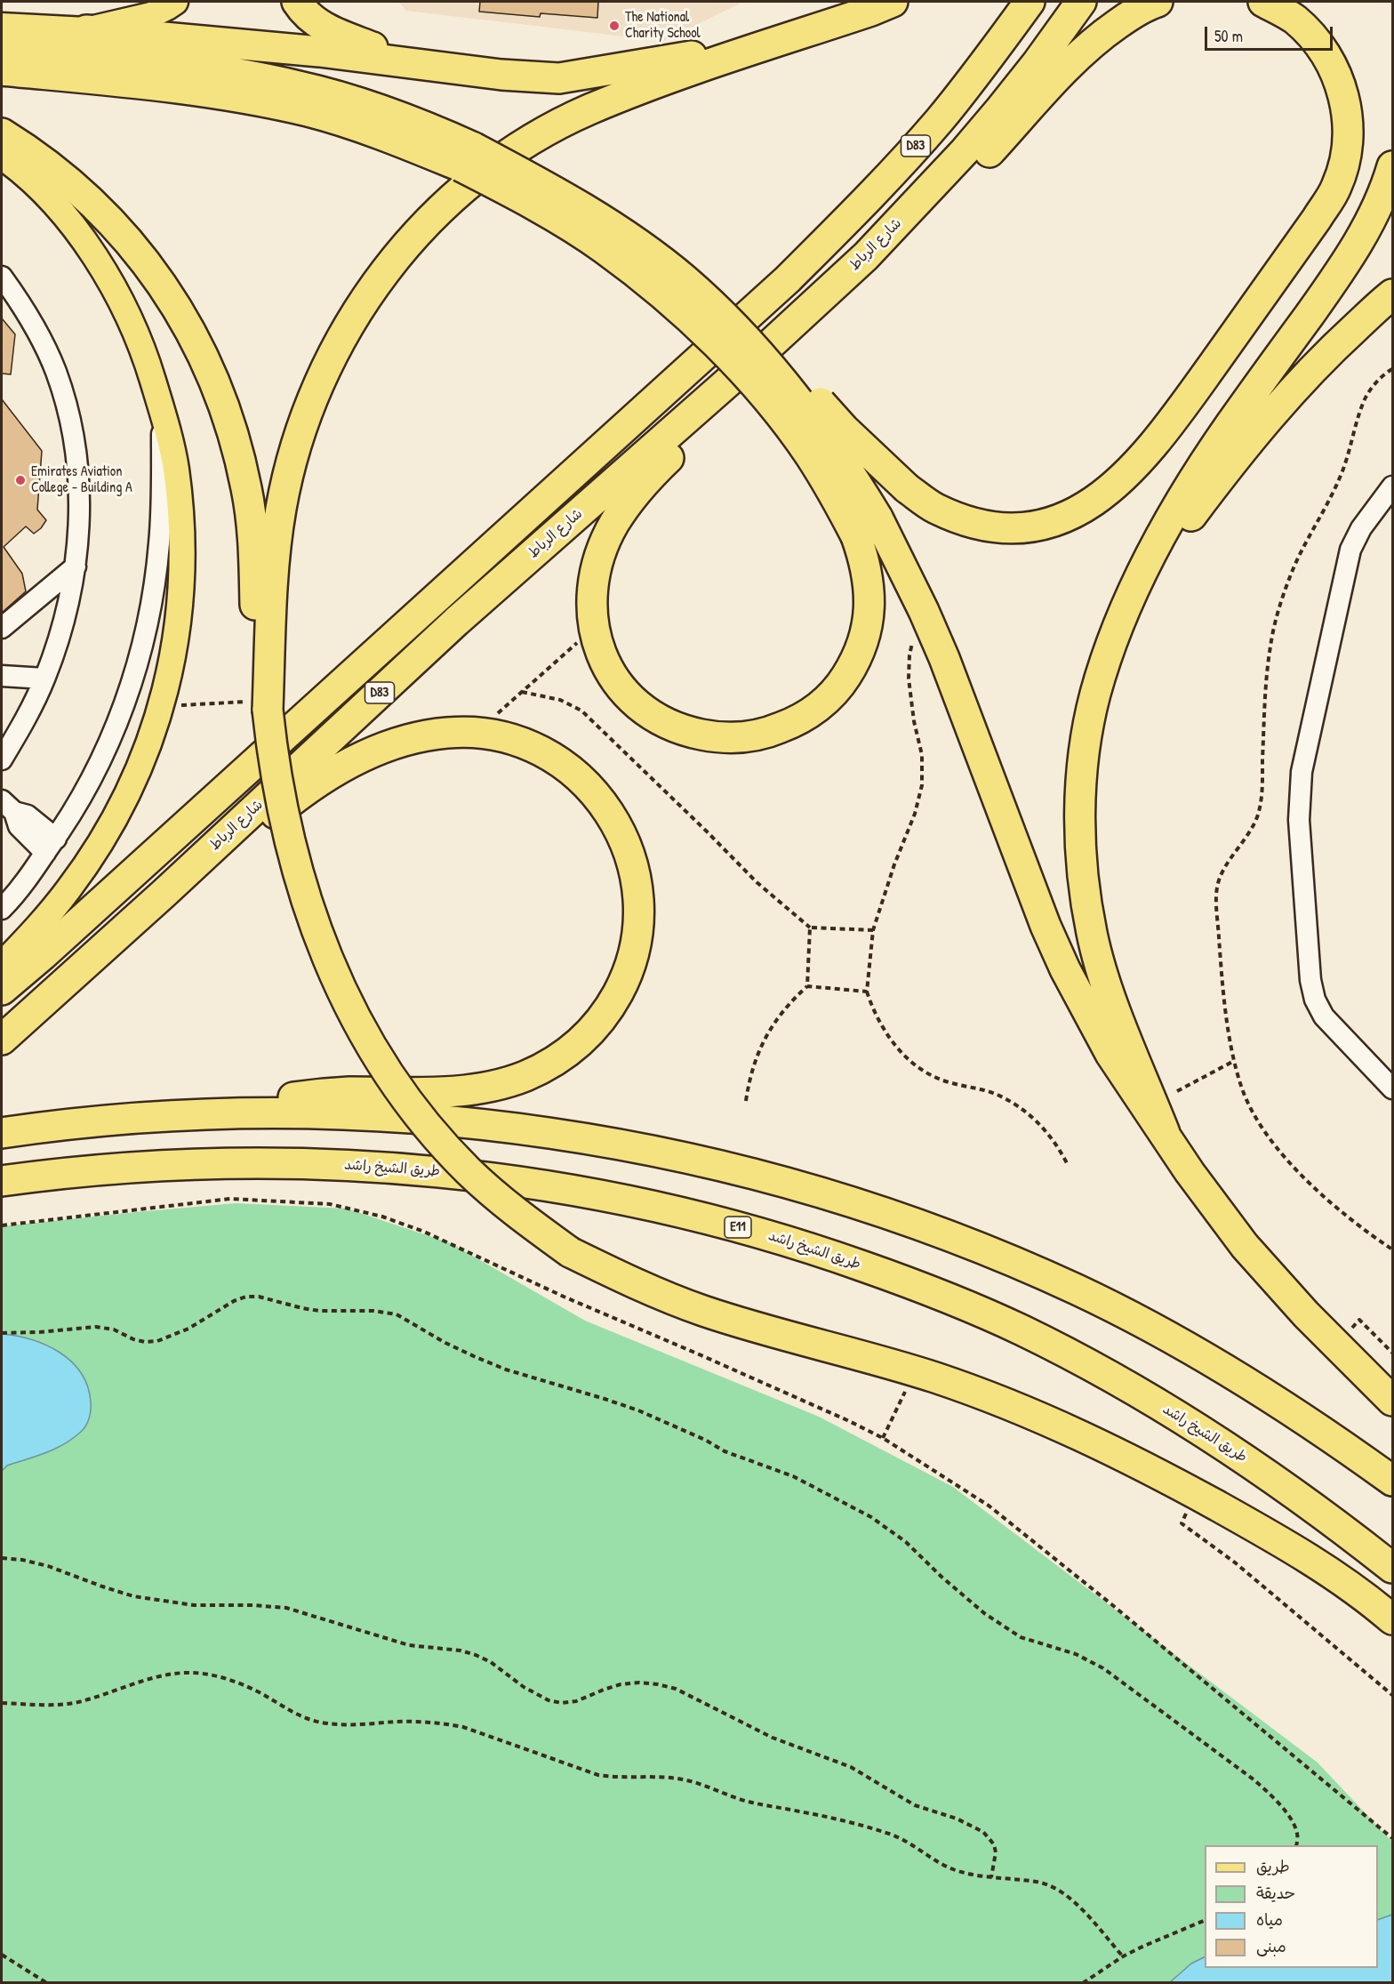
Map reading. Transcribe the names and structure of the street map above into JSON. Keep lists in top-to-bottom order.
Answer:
{
  "streets": {
    "highway": [
      "D83",
      "شارع الرباط",
      "طريق الشيخ راشد",
      "E11"
    ]
  },
  "places": ["The National Charity School", "Emirates Aviation College - Building A"],
  "legend": [
    "طريق",
    "حديقة",
    "مياه",
    "مبنى"
  ],
  "scale_bar": "50 m"
}
